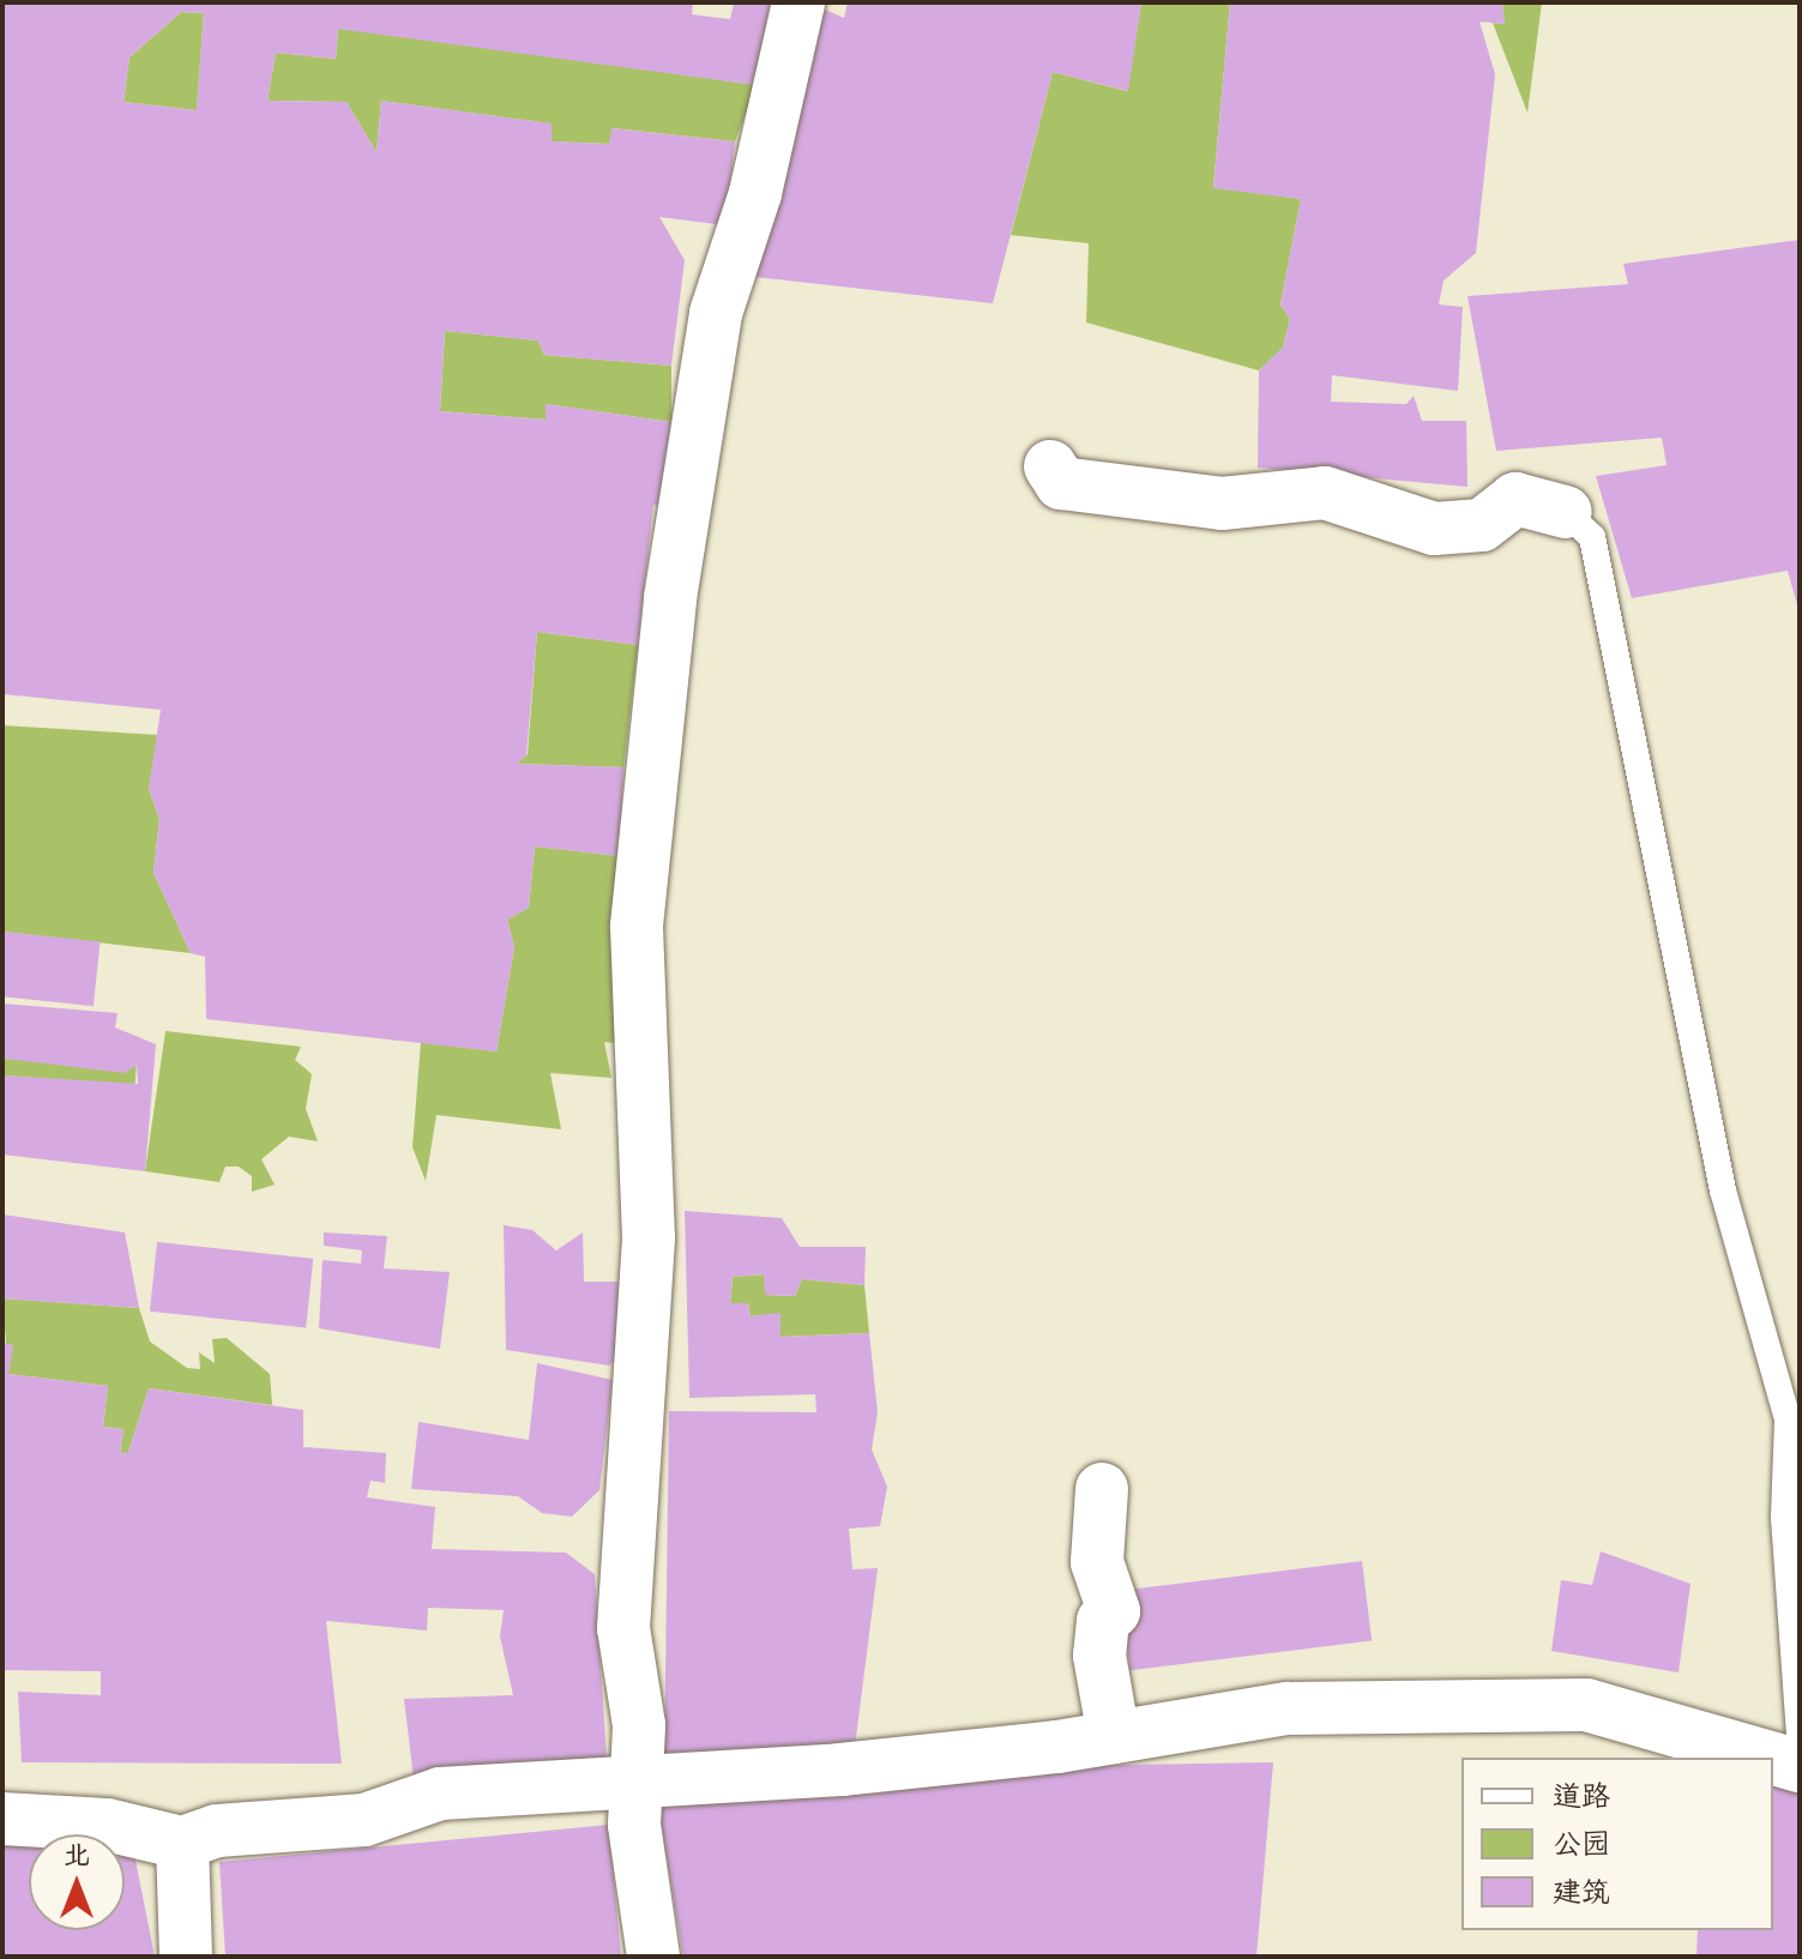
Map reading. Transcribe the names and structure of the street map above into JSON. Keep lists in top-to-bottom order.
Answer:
{
  "legend": ["道路", "公园", "建筑"],
  "north": "top"
}
